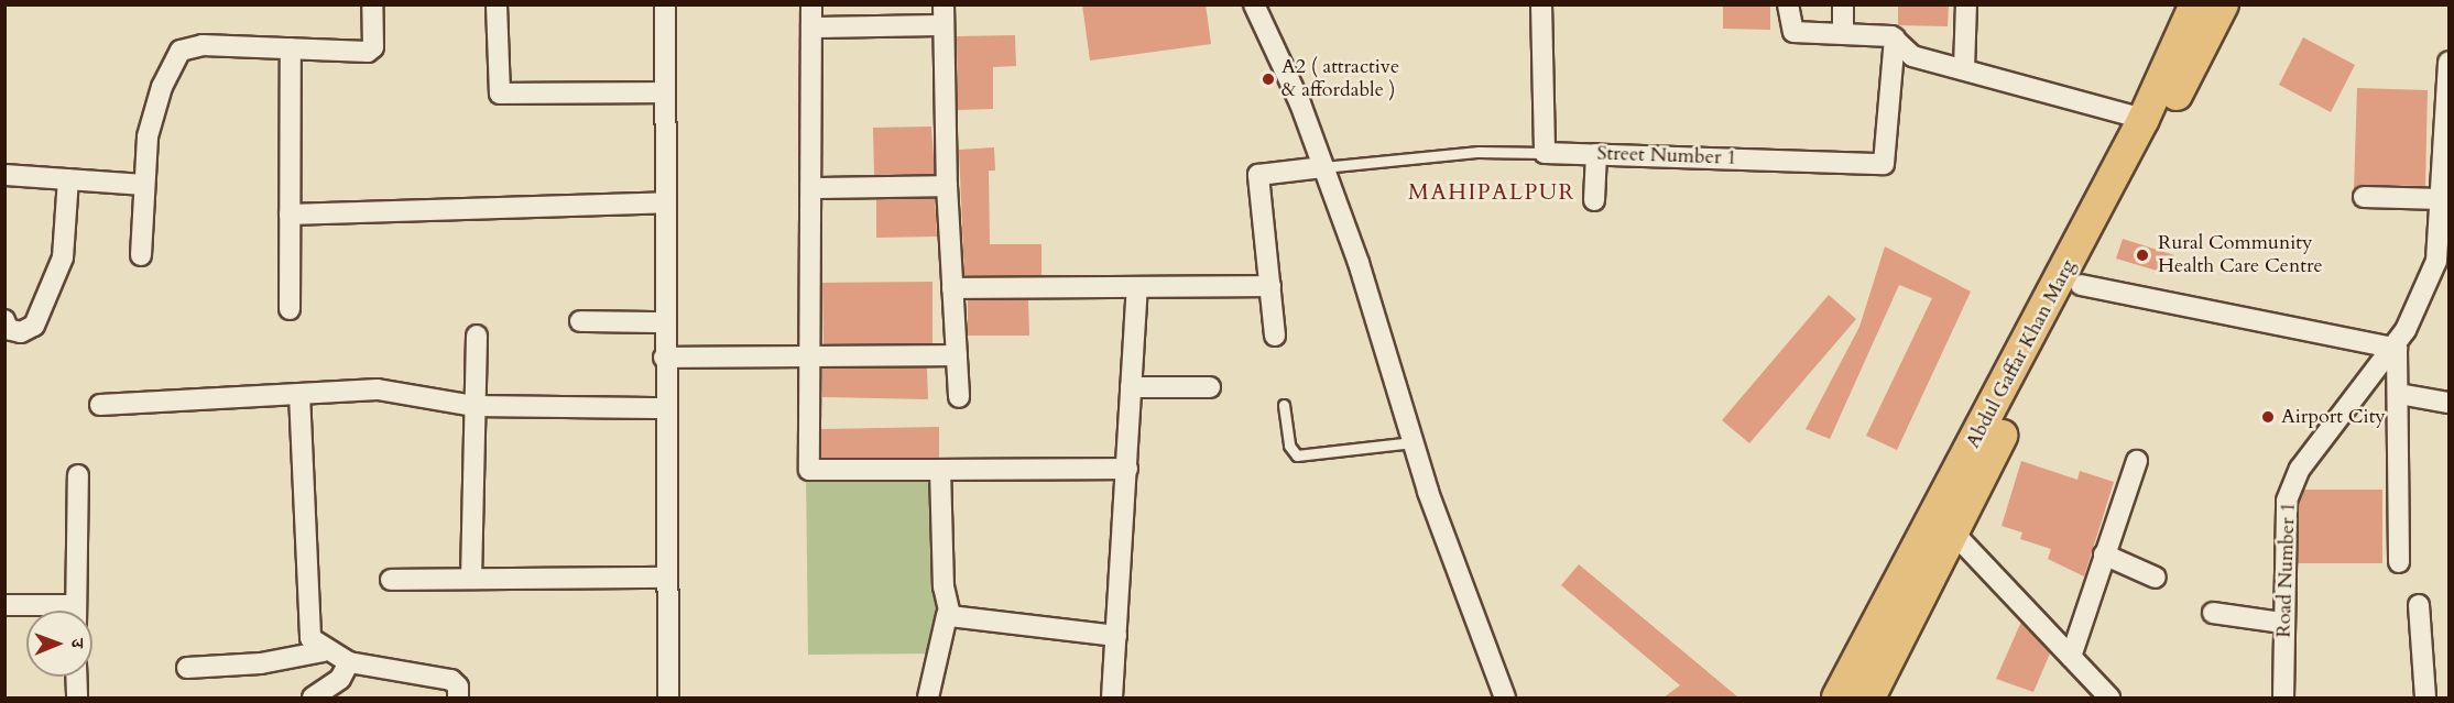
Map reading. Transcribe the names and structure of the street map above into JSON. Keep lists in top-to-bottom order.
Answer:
{
  "streets": {
    "main road": ["Abdul Gaffar Khan Marg"],
    "street": ["Street Number 1", "Road Number 1"]
  },
  "districts": ["MAHIPALPUR"],
  "places": ["A2 ( attractive & affordable )", "Rural Community Health Care Centre", "Airport City"],
  "north": "right"
}
